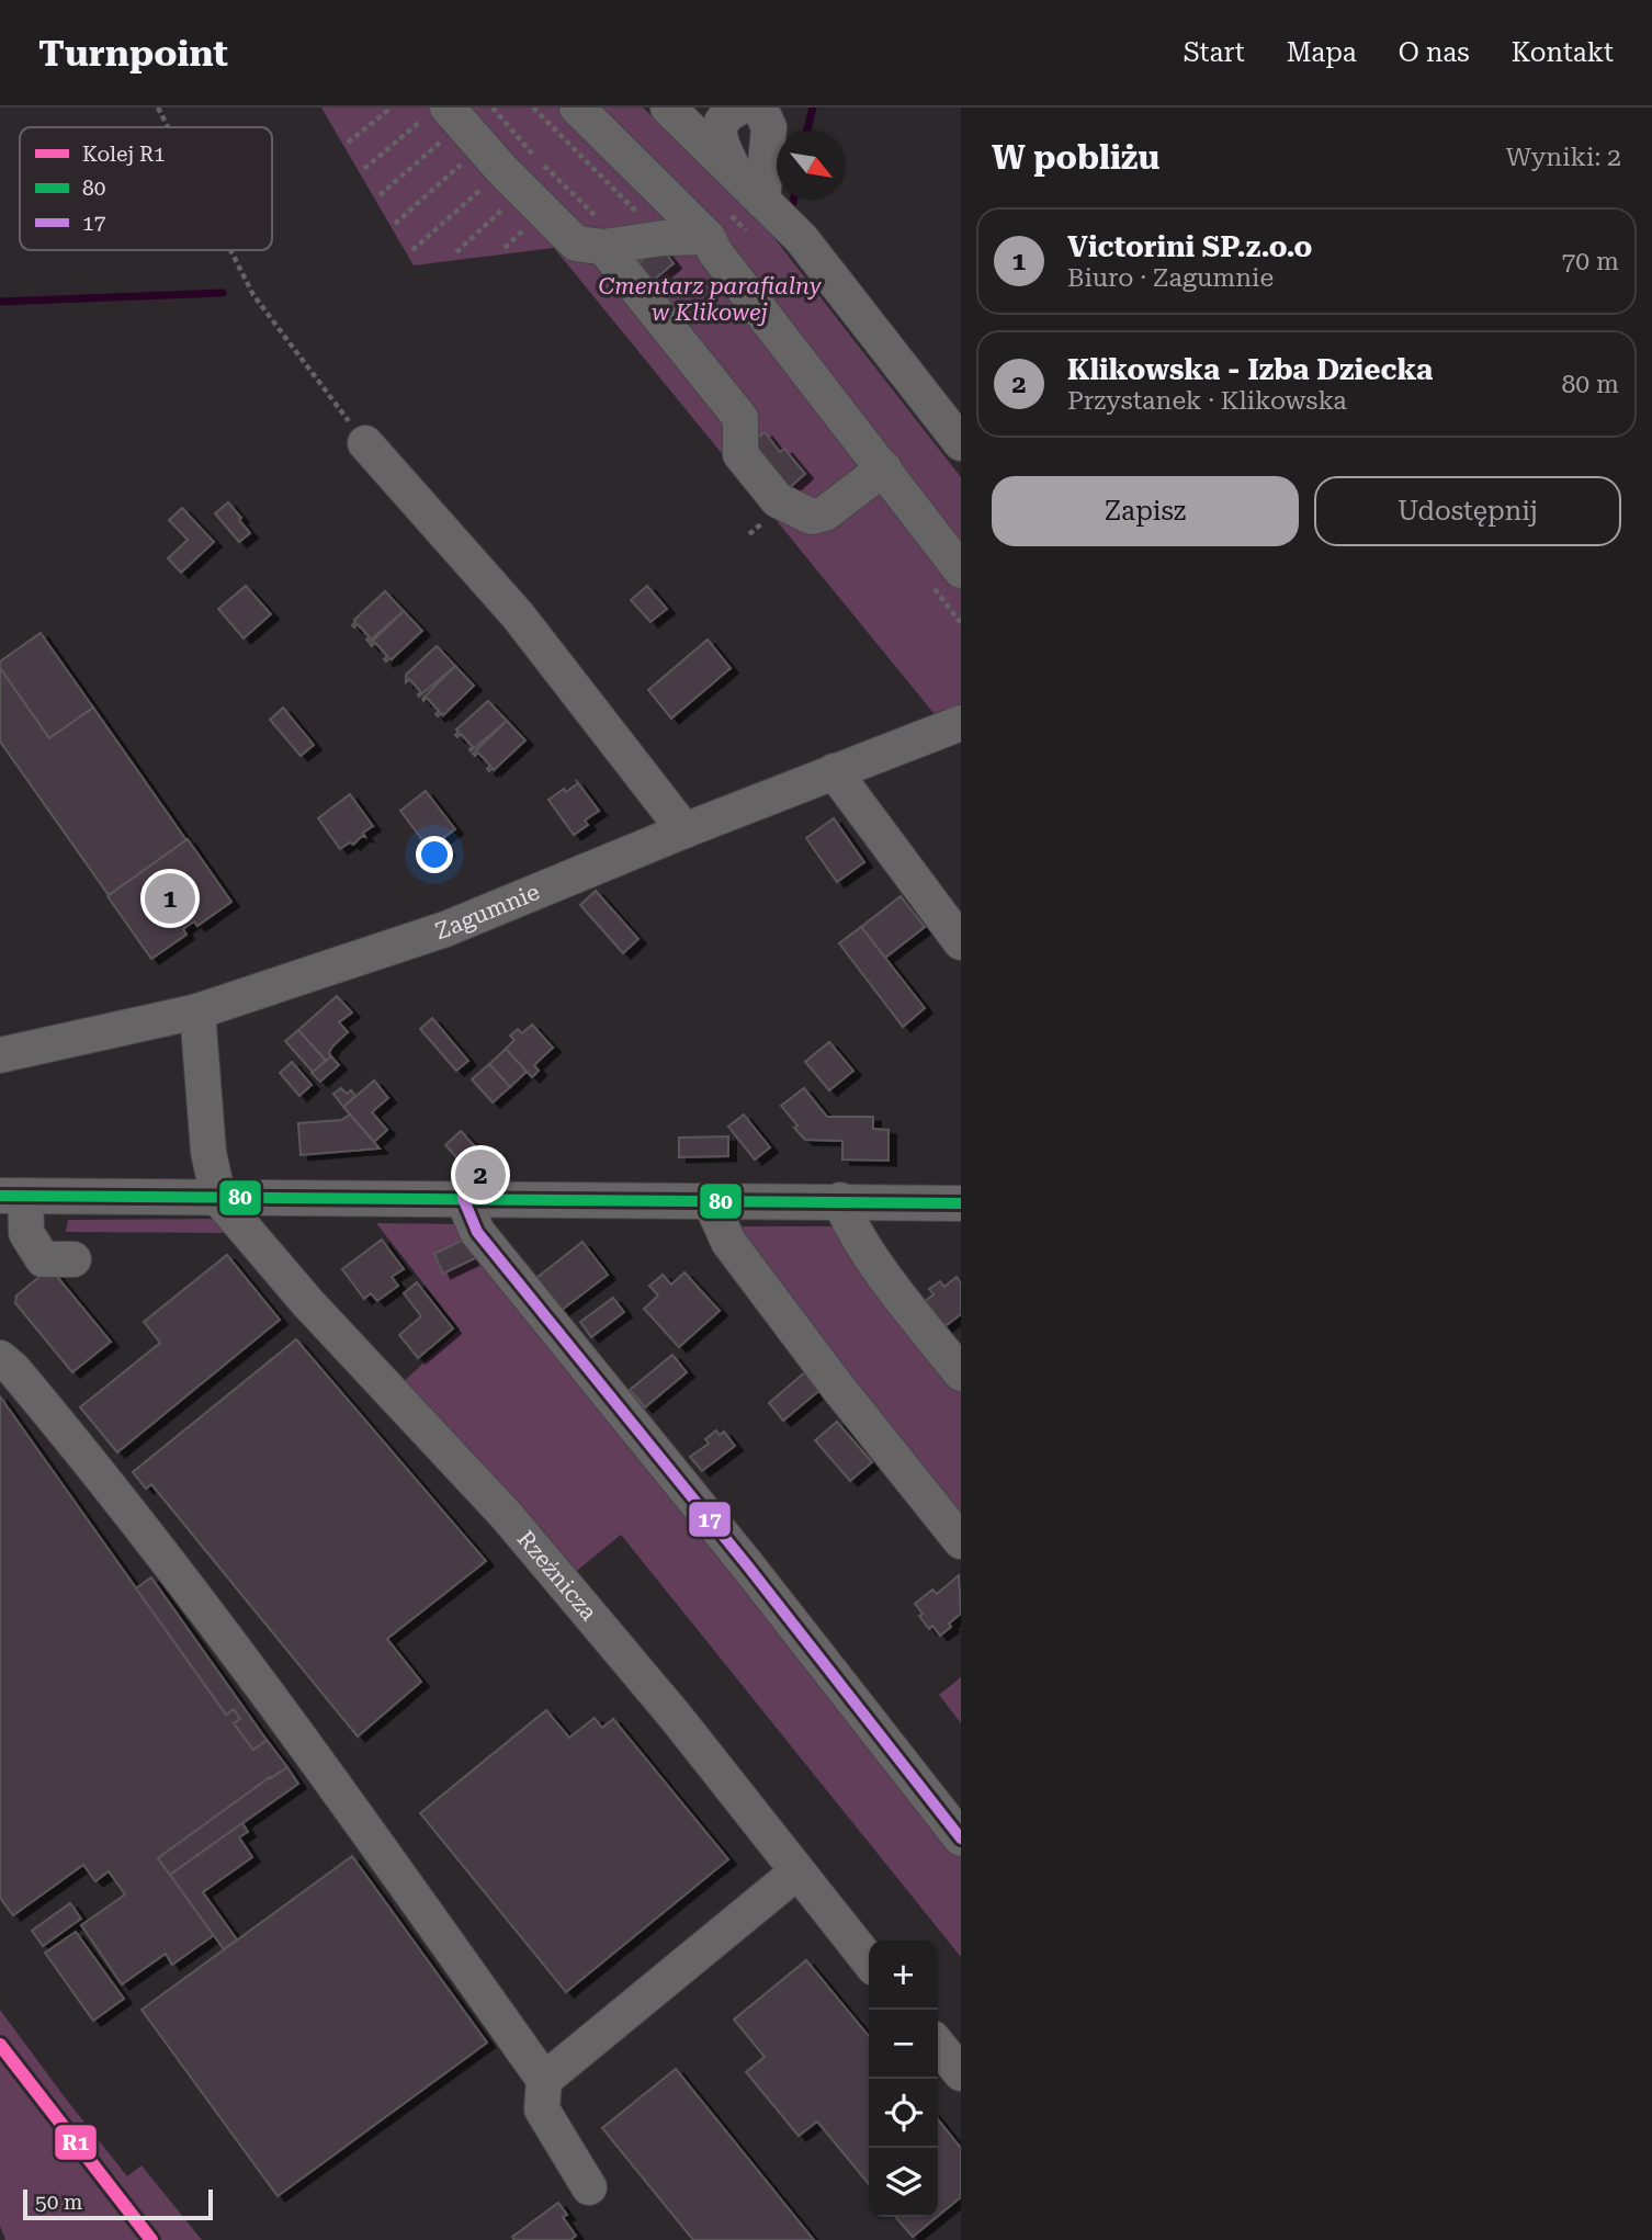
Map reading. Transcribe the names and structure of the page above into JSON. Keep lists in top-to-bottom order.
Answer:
{
  "streets": {
    "street": ["Zagumnie", "Rzeźnicza"]
  },
  "parks": ["Cmentarz parafialny w Klikowej"],
  "lines": ["transit line 80", "transit line 17", "rail line R1"],
  "legend": ["Kolej R1", "80", "17"],
  "scale_bar": "50 m",
  "north": "bottom right",
  "page": {
    "header": "Turnpoint",
    "nav": [
      "Start",
      "Mapa",
      "O nas",
      "Kontakt"
    ],
    "heading": ["W pobliżu", "Wyniki: 2"],
    "list": [
      {
        "mark": "1",
        "name": "Victorini SP.z.o.o",
        "note": "Biuro · Zagumnie",
        "value": "70 m"
      },
      {
        "mark": "2",
        "name": "Klikowska - Izba Dziecka",
        "note": "Przystanek · Klikowska",
        "value": "80 m"
      }
    ],
    "buttons": ["Zapisz", "Udostępnij"],
    "pins": ["1", "2"],
    "map_buttons": ["+", "−"],
    "scale": "50 m"
  }
}
